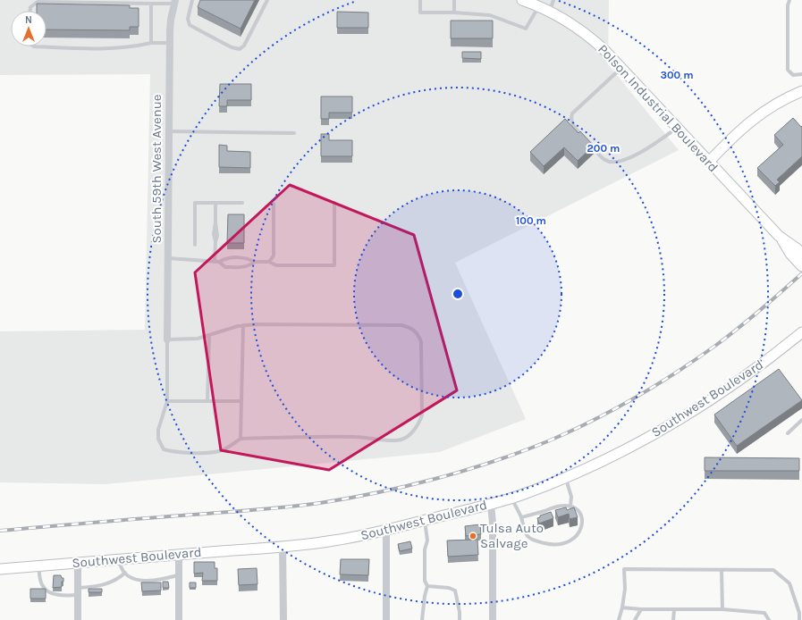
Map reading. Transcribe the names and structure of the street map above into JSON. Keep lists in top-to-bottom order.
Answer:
{
  "streets": {
    "street": ["Polson Industrial Boulevard", "South 59th West Avenue", "Southwest Boulevard"]
  },
  "places": ["Tulsa Auto Salvage"],
  "north": "top",
  "rings": ["300 m", "200 m", "100 m"]
}
